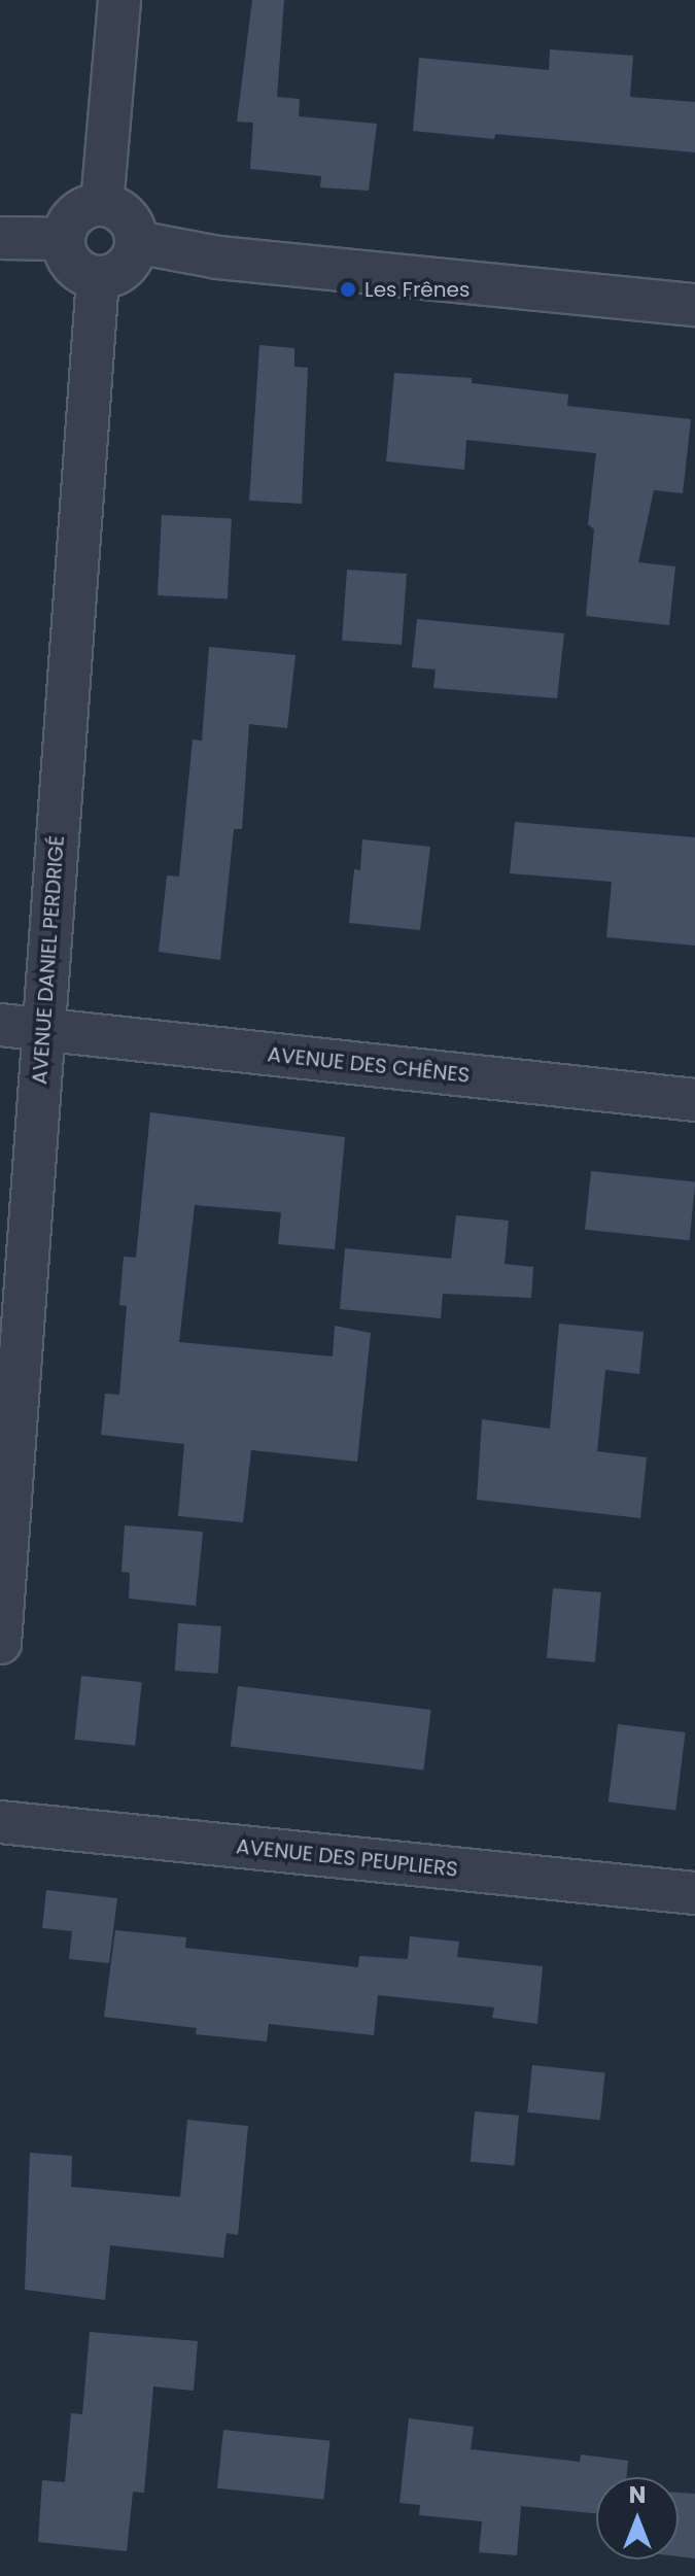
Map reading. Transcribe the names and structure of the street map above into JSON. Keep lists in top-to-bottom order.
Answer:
{
  "streets": {
    "street": ["AVENUE DANIEL PERDRIGÉ", "AVENUE DES CHÊNES", "AVENUE DES PEUPLIERS"]
  },
  "crossings": [
    ["AVENUE DANIEL PERDRIGÉ", "AVENUE DES CHÊNES"]
  ],
  "places": ["Les Frênes"],
  "north": "top"
}
